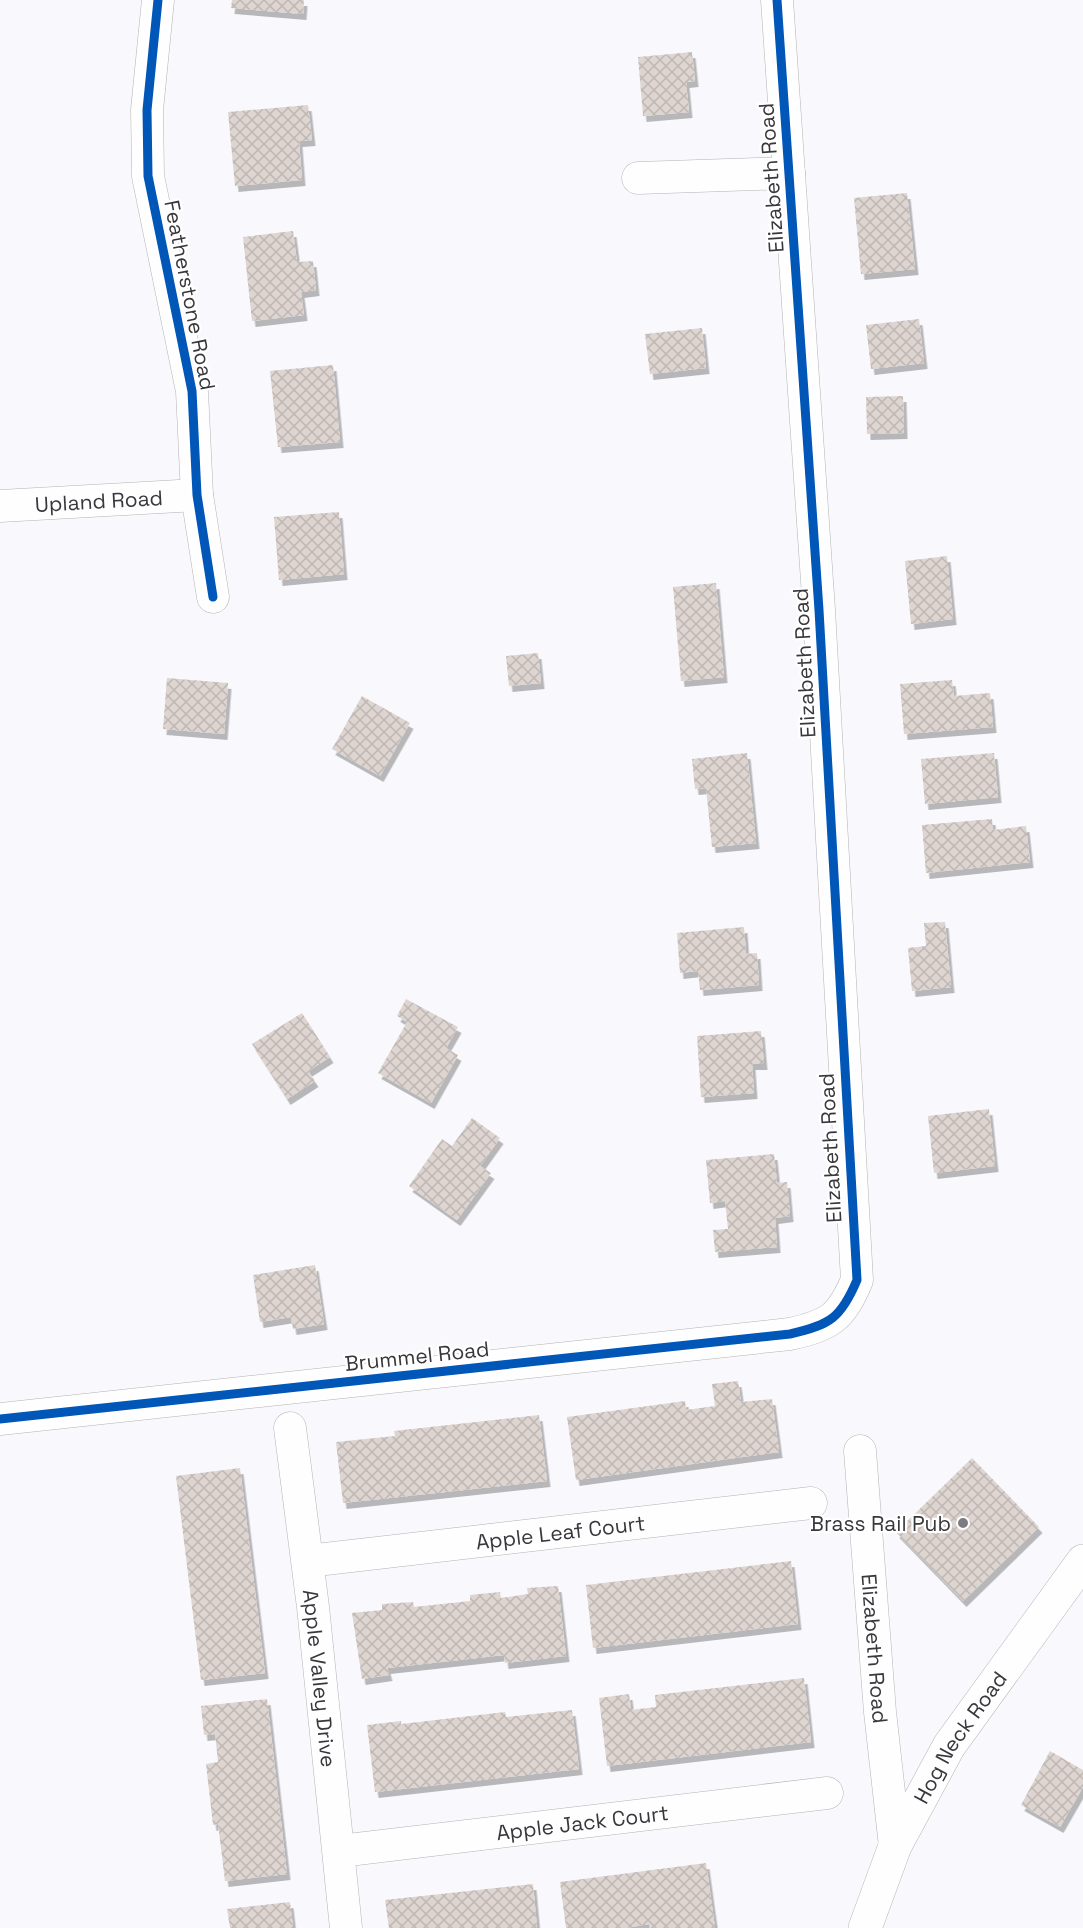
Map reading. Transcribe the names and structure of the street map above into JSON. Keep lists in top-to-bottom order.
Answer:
{
  "streets": {
    "main road": ["Hog Neck Road"],
    "street": [
      "Elizabeth Road",
      "Featherstone Road",
      "Upland Road",
      "Brummel Road",
      "Apple Leaf Court",
      "Apple Valley Drive",
      "Apple Jack Court"
    ]
  },
  "crossings": [
    ["Elizabeth Road", "Brummel Road"],
    ["Elizabeth Road", "Hog Neck Road"],
    ["Featherstone Road", "Upland Road"],
    ["Apple Leaf Court", "Apple Valley Drive"],
    ["Apple Valley Drive", "Apple Jack Court"]
  ],
  "places": ["Brass Rail Pub"]
}
